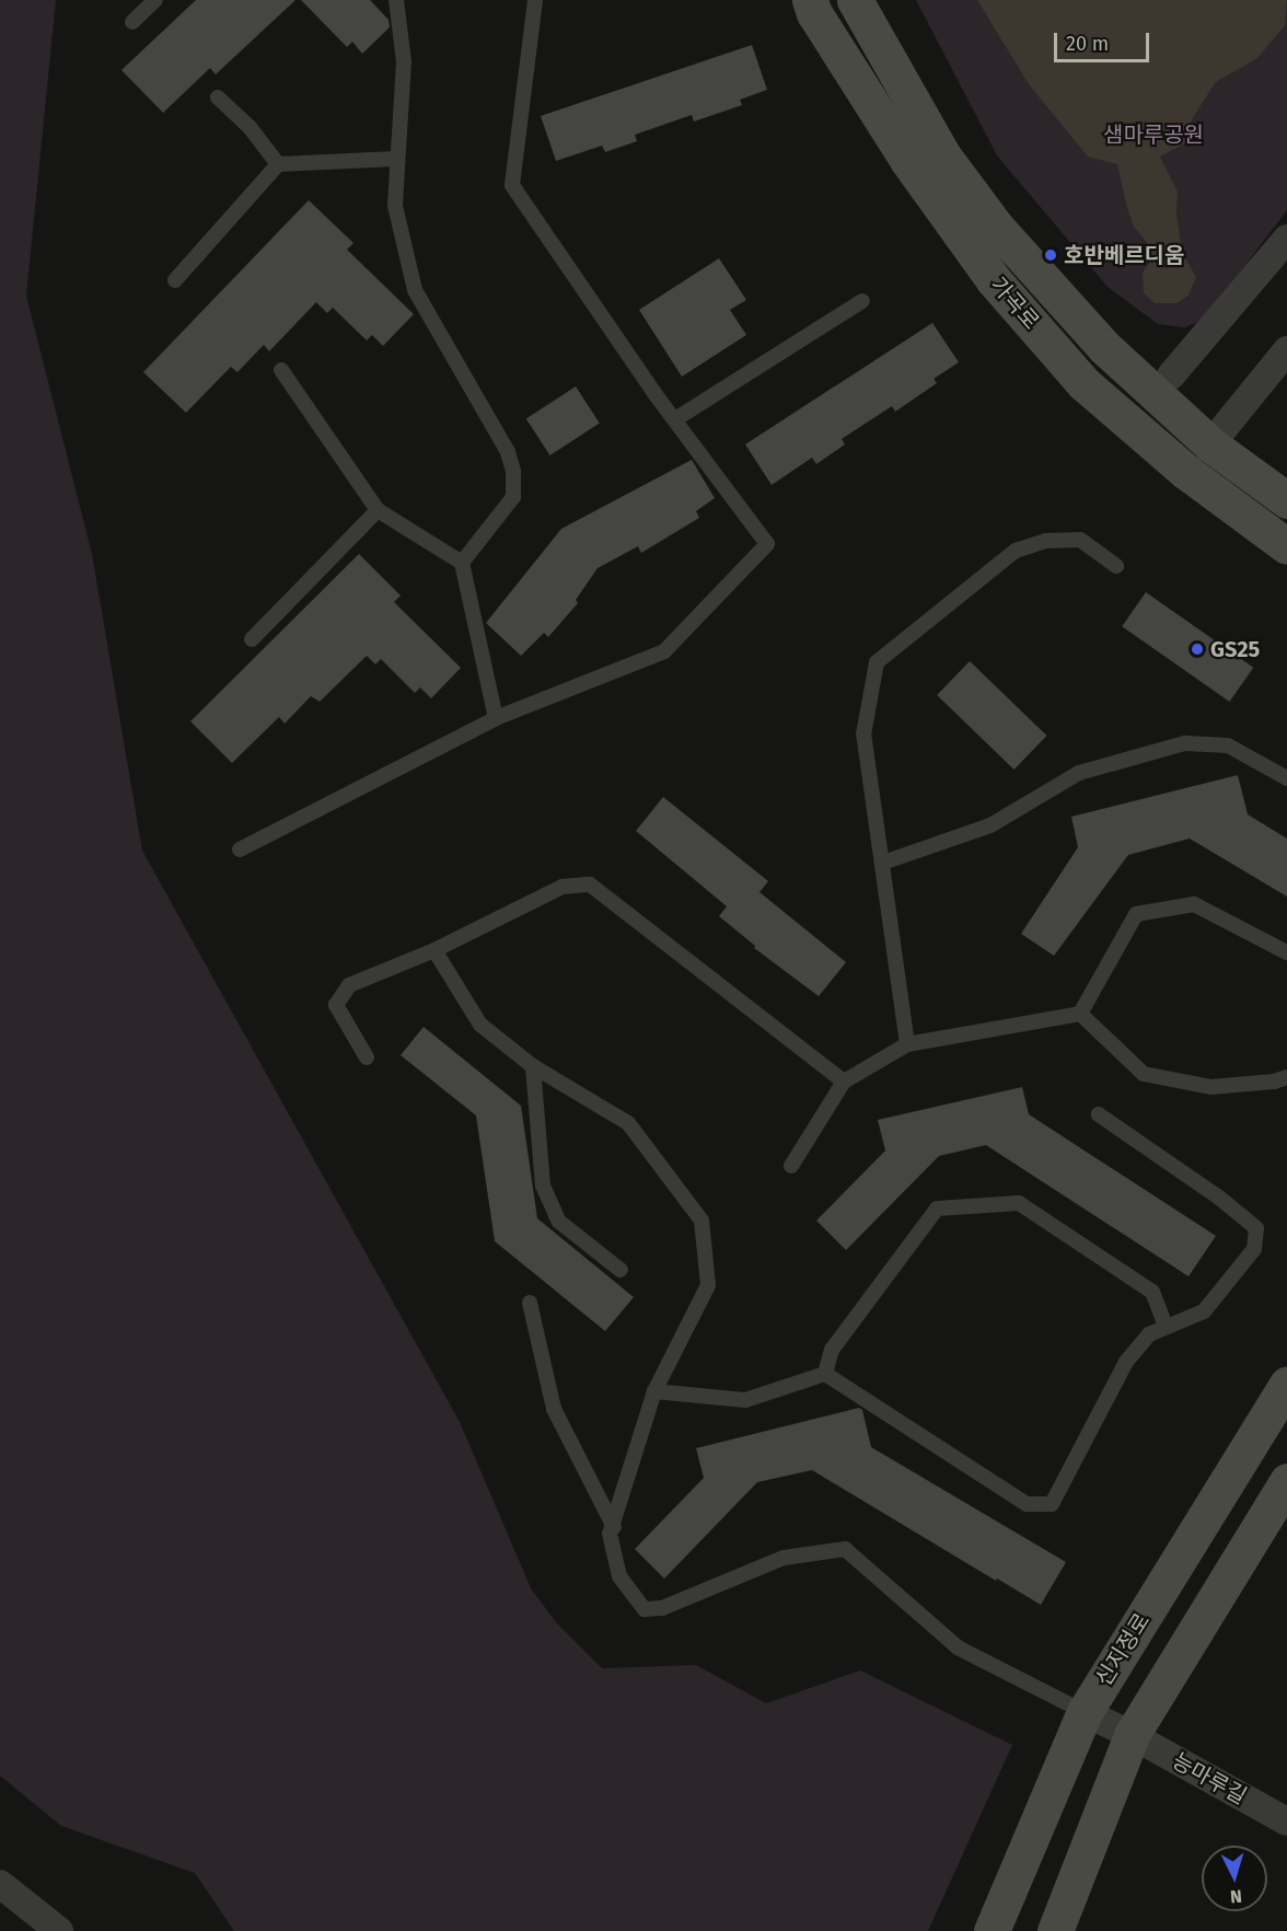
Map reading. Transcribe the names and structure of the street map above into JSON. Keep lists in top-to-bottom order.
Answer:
{
  "streets": {
    "street": ["가곡로", "신지정로", "능마루길"]
  },
  "crossings": [
    ["신지정로", "능마루길"]
  ],
  "parks": ["샘마루공원"],
  "places": ["호반베르디움", "GS25"],
  "scale_bar": "20 m",
  "north": "bottom"
}
